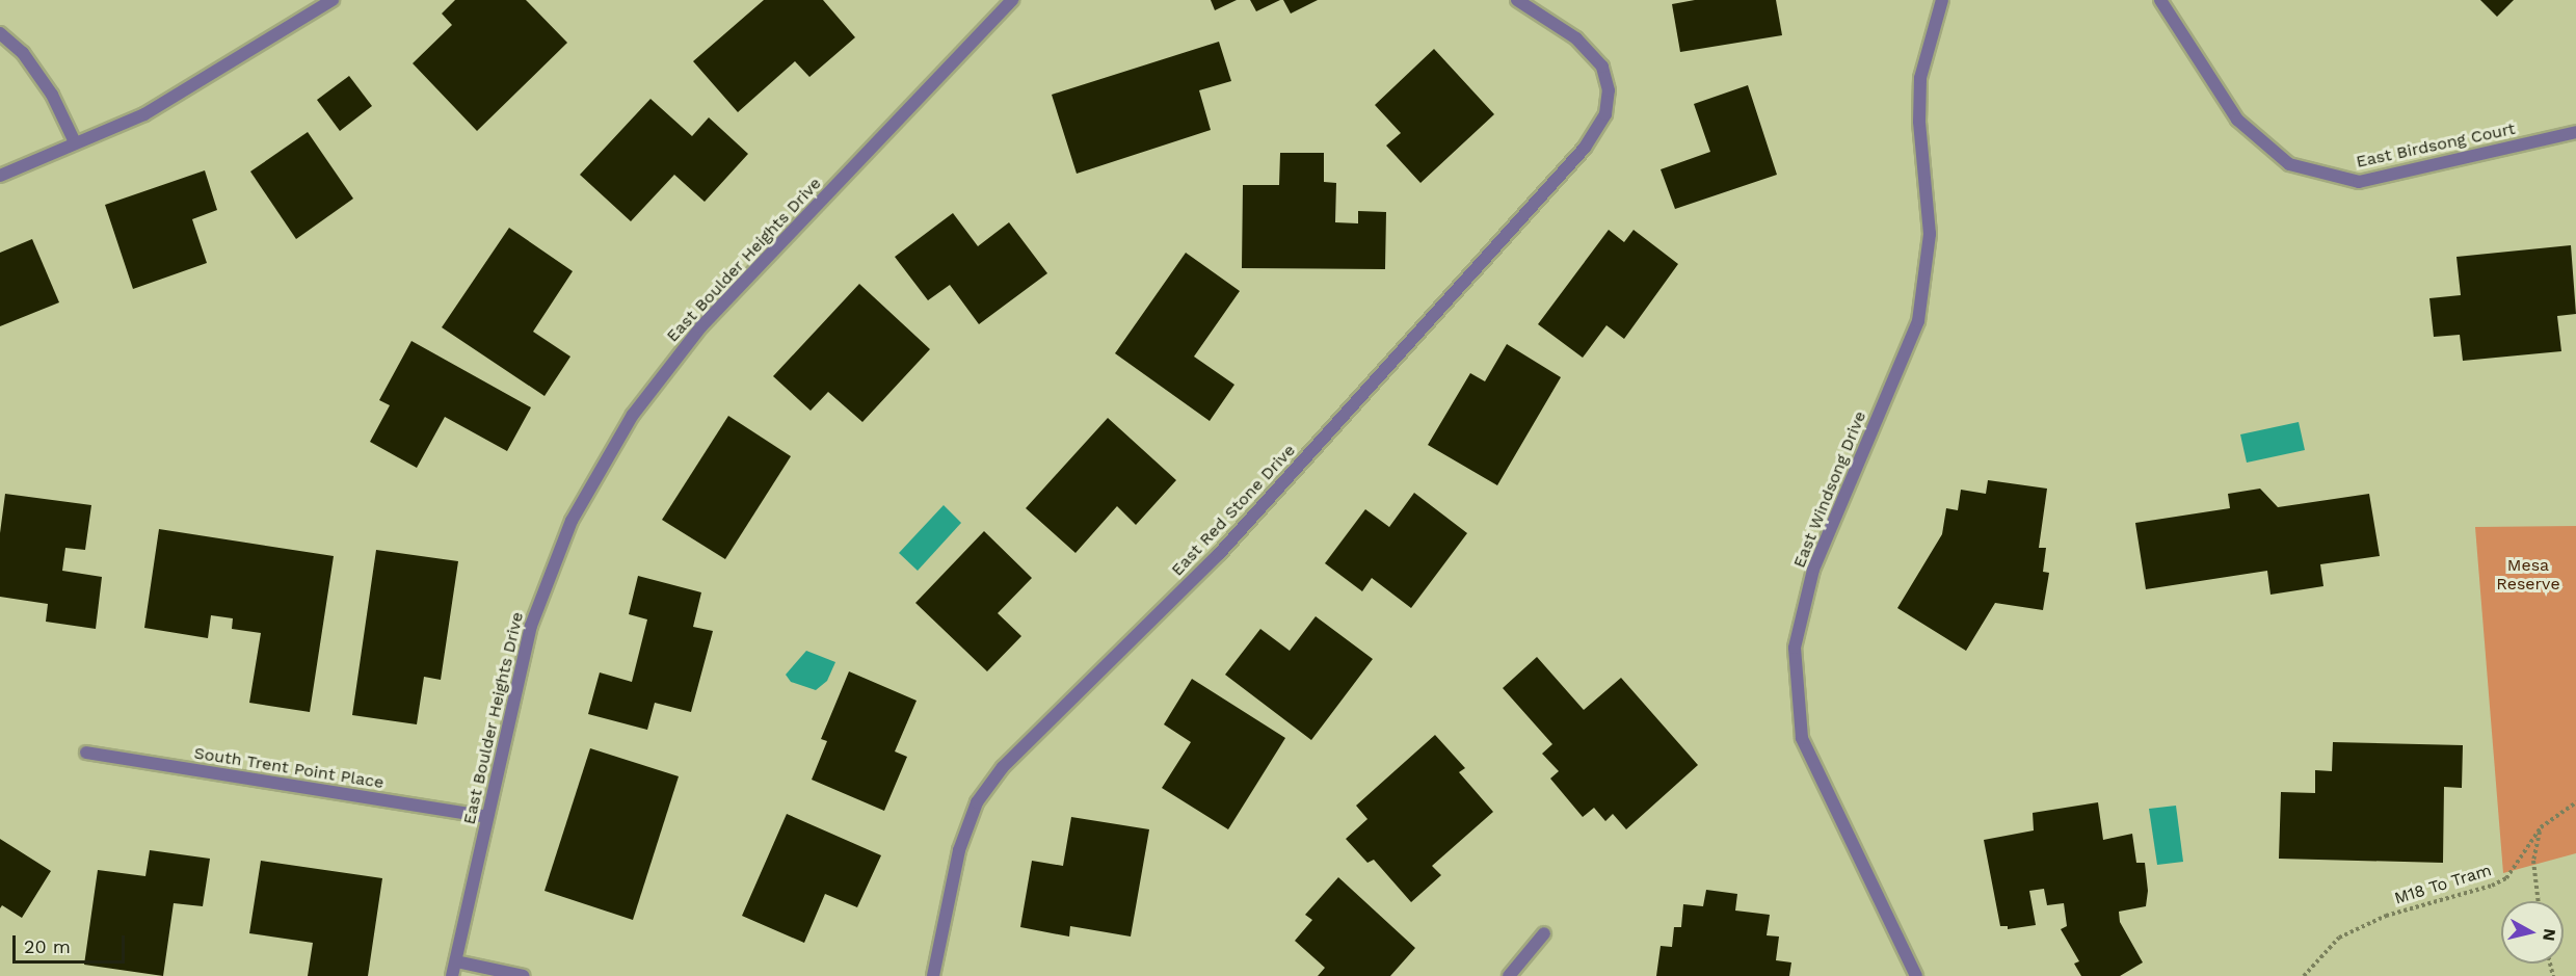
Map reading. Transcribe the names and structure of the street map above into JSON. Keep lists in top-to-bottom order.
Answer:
{
  "streets": {
    "street": [
      "East Birdsong Court",
      "East Boulder Heights Drive",
      "East Windsong Drive",
      "East Red Stone Drive",
      "South Trent Point Place"
    ],
    "path": ["M18 To Tram"]
  },
  "crossings": [
    ["East Boulder Heights Drive", "South Trent Point Place"]
  ],
  "parks": ["Mesa Reserve"],
  "scale_bar": "20 m",
  "north": "right"
}
